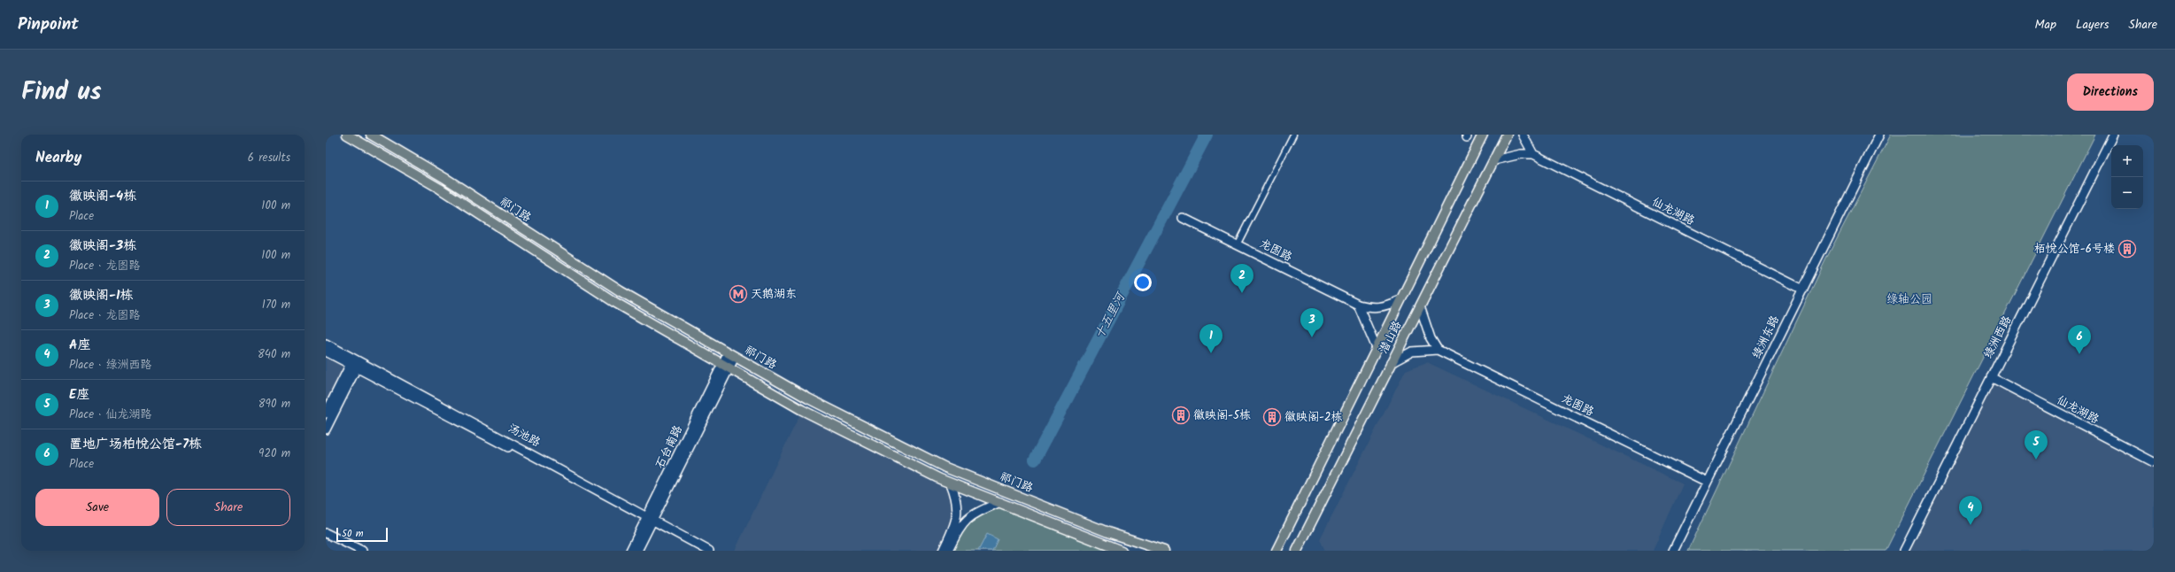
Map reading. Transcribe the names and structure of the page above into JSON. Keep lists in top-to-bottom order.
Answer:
{
  "streets": {
    "main road": ["祁门路", "潜山路"],
    "street": [
      "仙龙湖路",
      "龙图路",
      "绿洲东路",
      "绿洲西路",
      "汤池路",
      "石台南路"
    ]
  },
  "crossings": [
    ["祁门路", "石台南路"],
    ["仙龙湖路", "绿洲东路"],
    ["仙龙湖路", "绿洲西路"],
    ["龙图路", "潜山路"],
    ["龙图路", "绿洲东路"],
    ["汤池路", "石台南路"]
  ],
  "water": ["十五里河"],
  "parks": ["绿轴公园"],
  "places": {
    "building": ["栢悦公馆-6号楼", "徽映阁-5栋", "徽映阁-2栋"],
    "metro station": ["天鹅湖东"]
  },
  "scale_bar": "50 m",
  "page": {
    "header": "Pinpoint",
    "nav": ["Map", "Layers", "Share"],
    "title": "Find us",
    "buttons": [
      "Directions",
      ["Save", "Share"]
    ],
    "heading": ["Nearby", "6 results"],
    "map_buttons": ["+", "−"],
    "list": [
      {
        "mark": "1",
        "name": "徽映阁-4栋",
        "note": "Place",
        "value": "100 m"
      },
      {
        "mark": "2",
        "name": "徽映阁-3栋",
        "note": "Place · 龙图路",
        "value": "100 m"
      },
      {
        "mark": "3",
        "name": "徽映阁-1栋",
        "note": "Place · 龙图路",
        "value": "170 m"
      },
      {
        "mark": "4",
        "name": "A座",
        "note": "Place · 绿洲西路",
        "value": "840 m"
      },
      {
        "mark": "5",
        "name": "E座",
        "note": "Place · 仙龙湖路",
        "value": "890 m"
      },
      {
        "mark": "6",
        "name": "置地广场柏悦公馆-7栋",
        "note": "Place",
        "value": "920 m"
      }
    ],
    "pins": [
      "2",
      "3",
      "1",
      "6",
      "5",
      "4"
    ],
    "scale": "50 m"
  }
}
